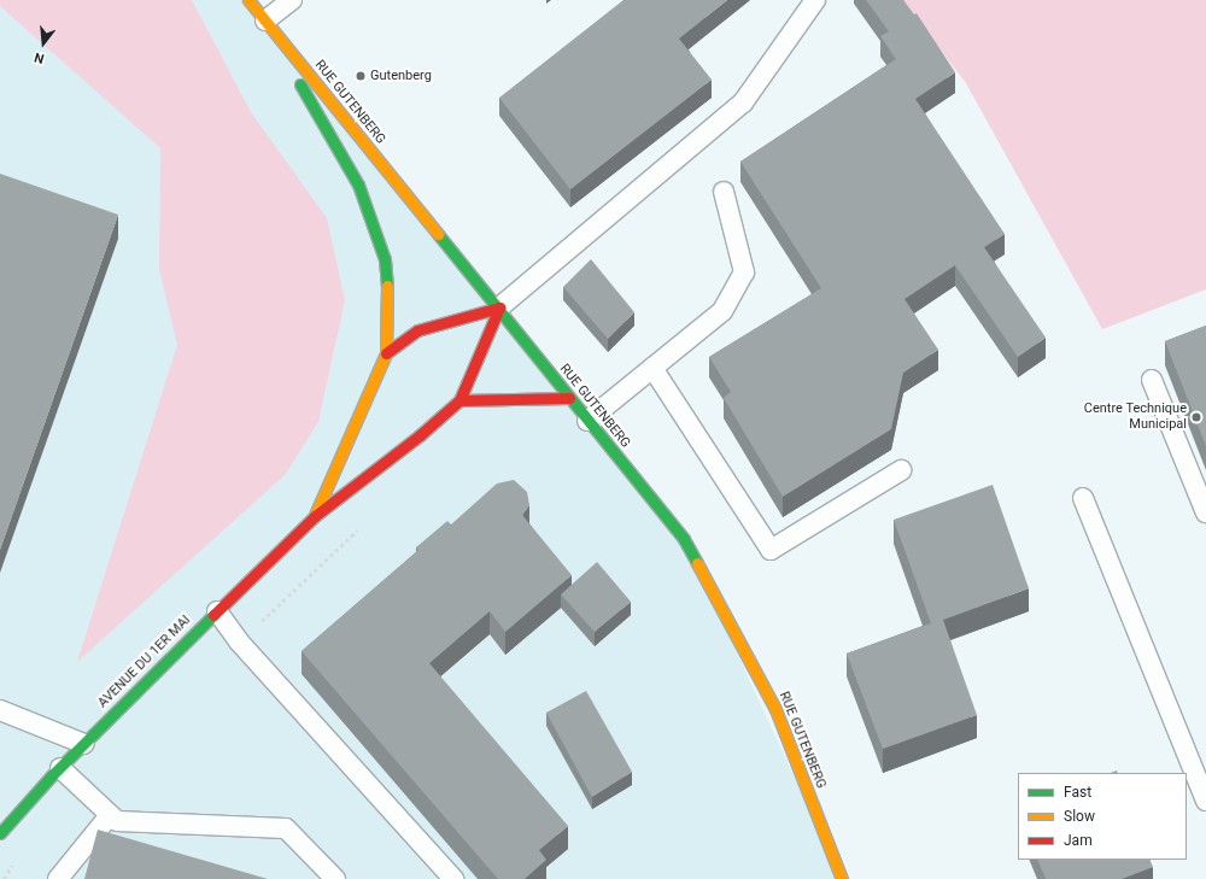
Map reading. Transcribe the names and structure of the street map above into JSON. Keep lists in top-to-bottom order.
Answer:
{
  "streets": {
    "street": ["RUE GUTENBERG", "AVENUE DU 1ER MAI"]
  },
  "crossings": [
    ["RUE GUTENBERG", "AVENUE DU 1ER MAI"]
  ],
  "places": ["Gutenberg", "Centre Technique Municipal"],
  "legend": ["Fast", "Slow", "Jam"],
  "north": "bottom"
}
